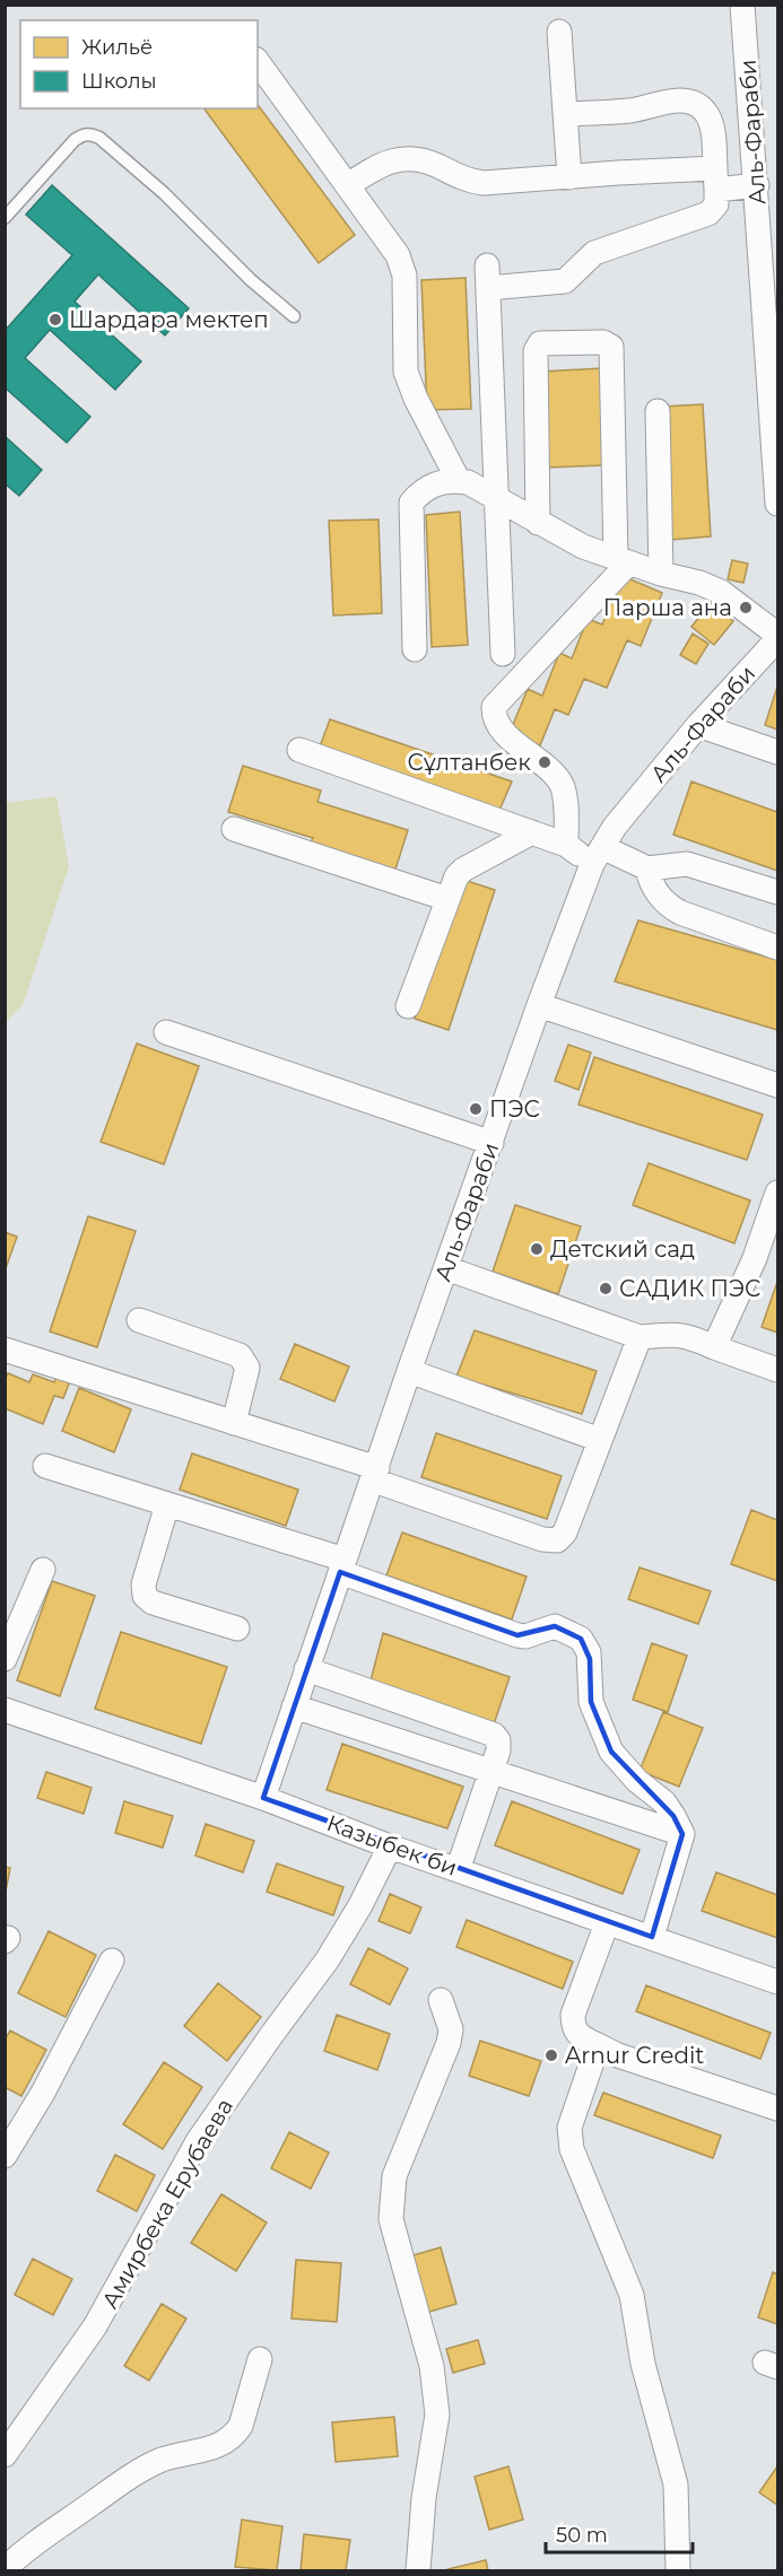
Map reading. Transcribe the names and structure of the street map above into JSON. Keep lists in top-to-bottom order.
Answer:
{
  "streets": {
    "street": ["Аль-Фараби", "Казыбек би", "Амирбека Ерубаева"]
  },
  "crossings": [
    ["Аль-Фараби", "Казыбек би"],
    ["Казыбек би", "Амирбека Ерубаева"]
  ],
  "places": [
    "Шардара мектеп",
    "Парша ана",
    "Сұлтанбек",
    "ПЭС",
    "Детский сад",
    "САДИК ПЭС",
    "Arnur Credit"
  ],
  "legend": ["Жильё", "Школы"],
  "scale_bar": "50 m"
}
